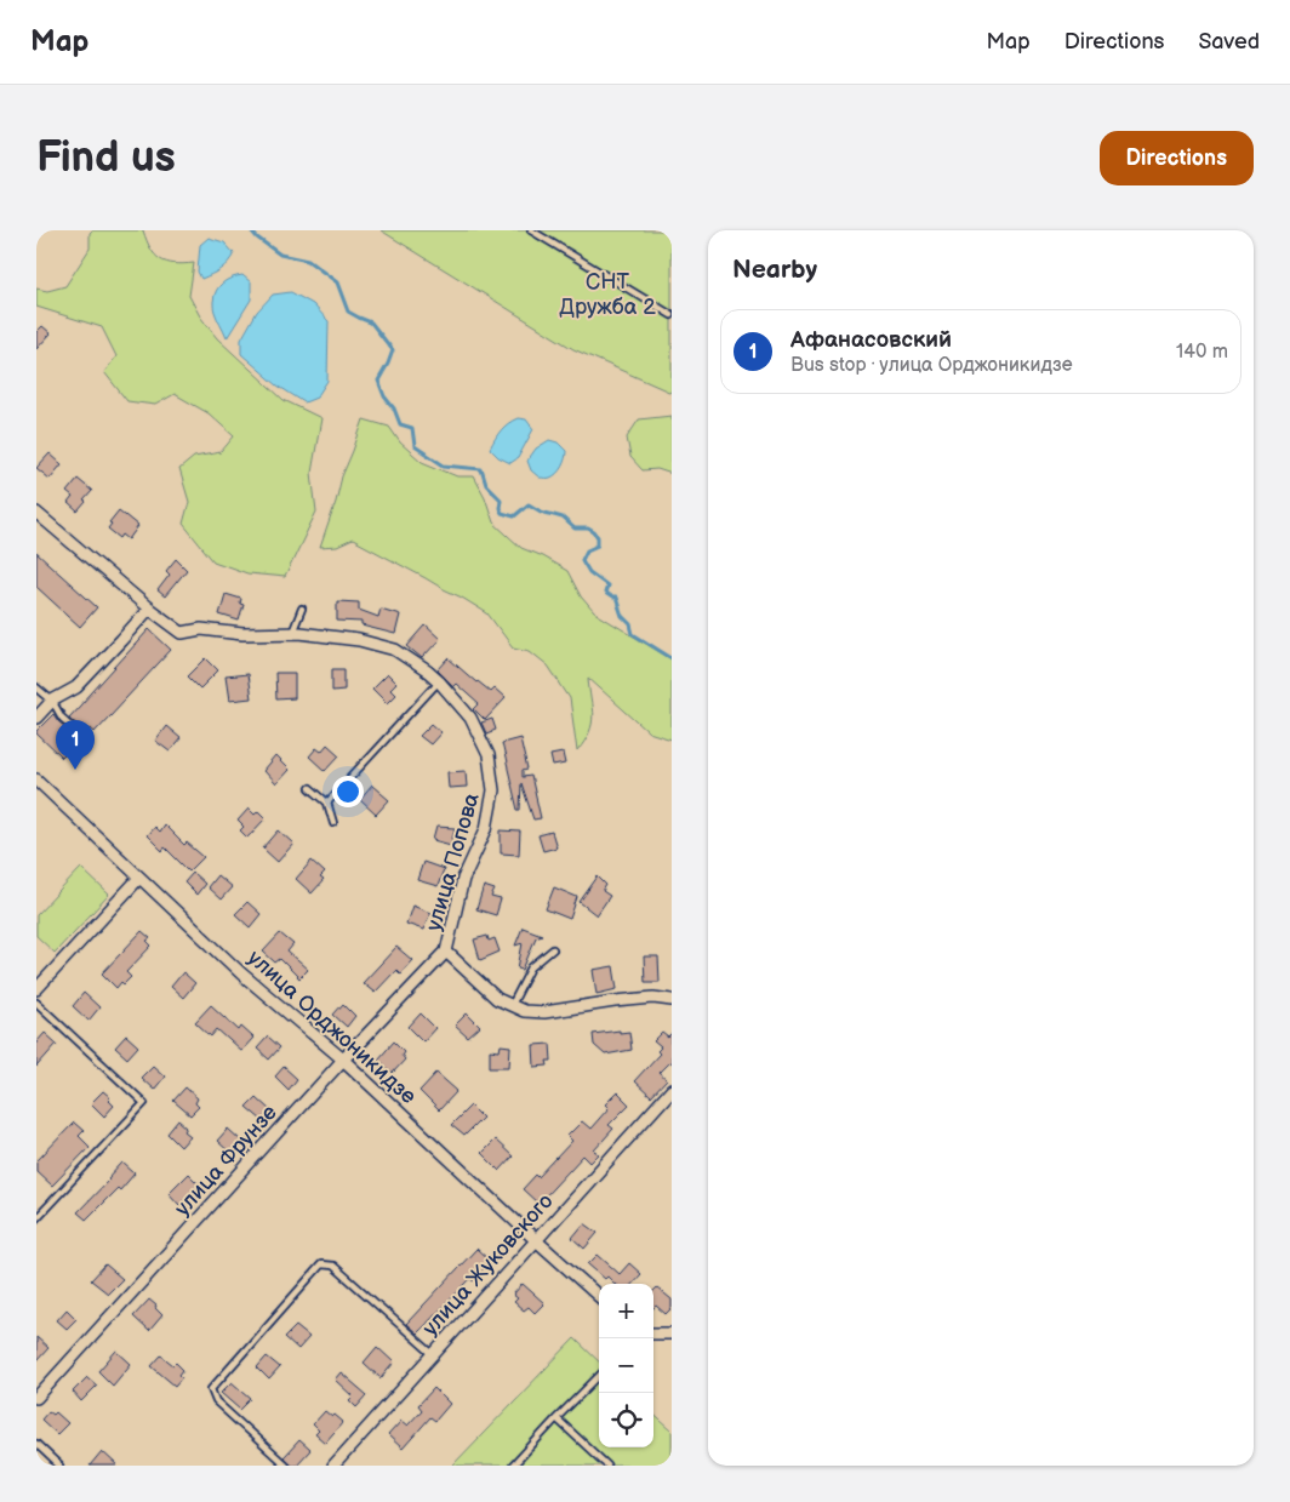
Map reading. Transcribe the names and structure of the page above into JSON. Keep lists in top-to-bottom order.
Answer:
{
  "streets": {
    "street": [
      "улица Попова",
      "улица Орджоникидзе",
      "улица Фрунзе",
      "улица Жуковского"
    ]
  },
  "crossings": [
    ["улица Попова", "улица Фрунзе"],
    ["улица Орджоникидзе", "улица Фрунзе"],
    ["улица Орджоникидзе", "улица Жуковского"]
  ],
  "parks": ["СНТ Дружба 2"],
  "page": {
    "header": "Map",
    "nav": ["Map", "Directions", "Saved"],
    "buttons": "Directions",
    "title": "Find us",
    "heading": "Nearby",
    "list": [
      {
        "mark": "1",
        "name": "Афанасовский",
        "note": "Bus stop · улица Орджоникидзе",
        "value": "140 m"
      }
    ],
    "pins": "1",
    "map_buttons": ["+", "−"]
  }
}
